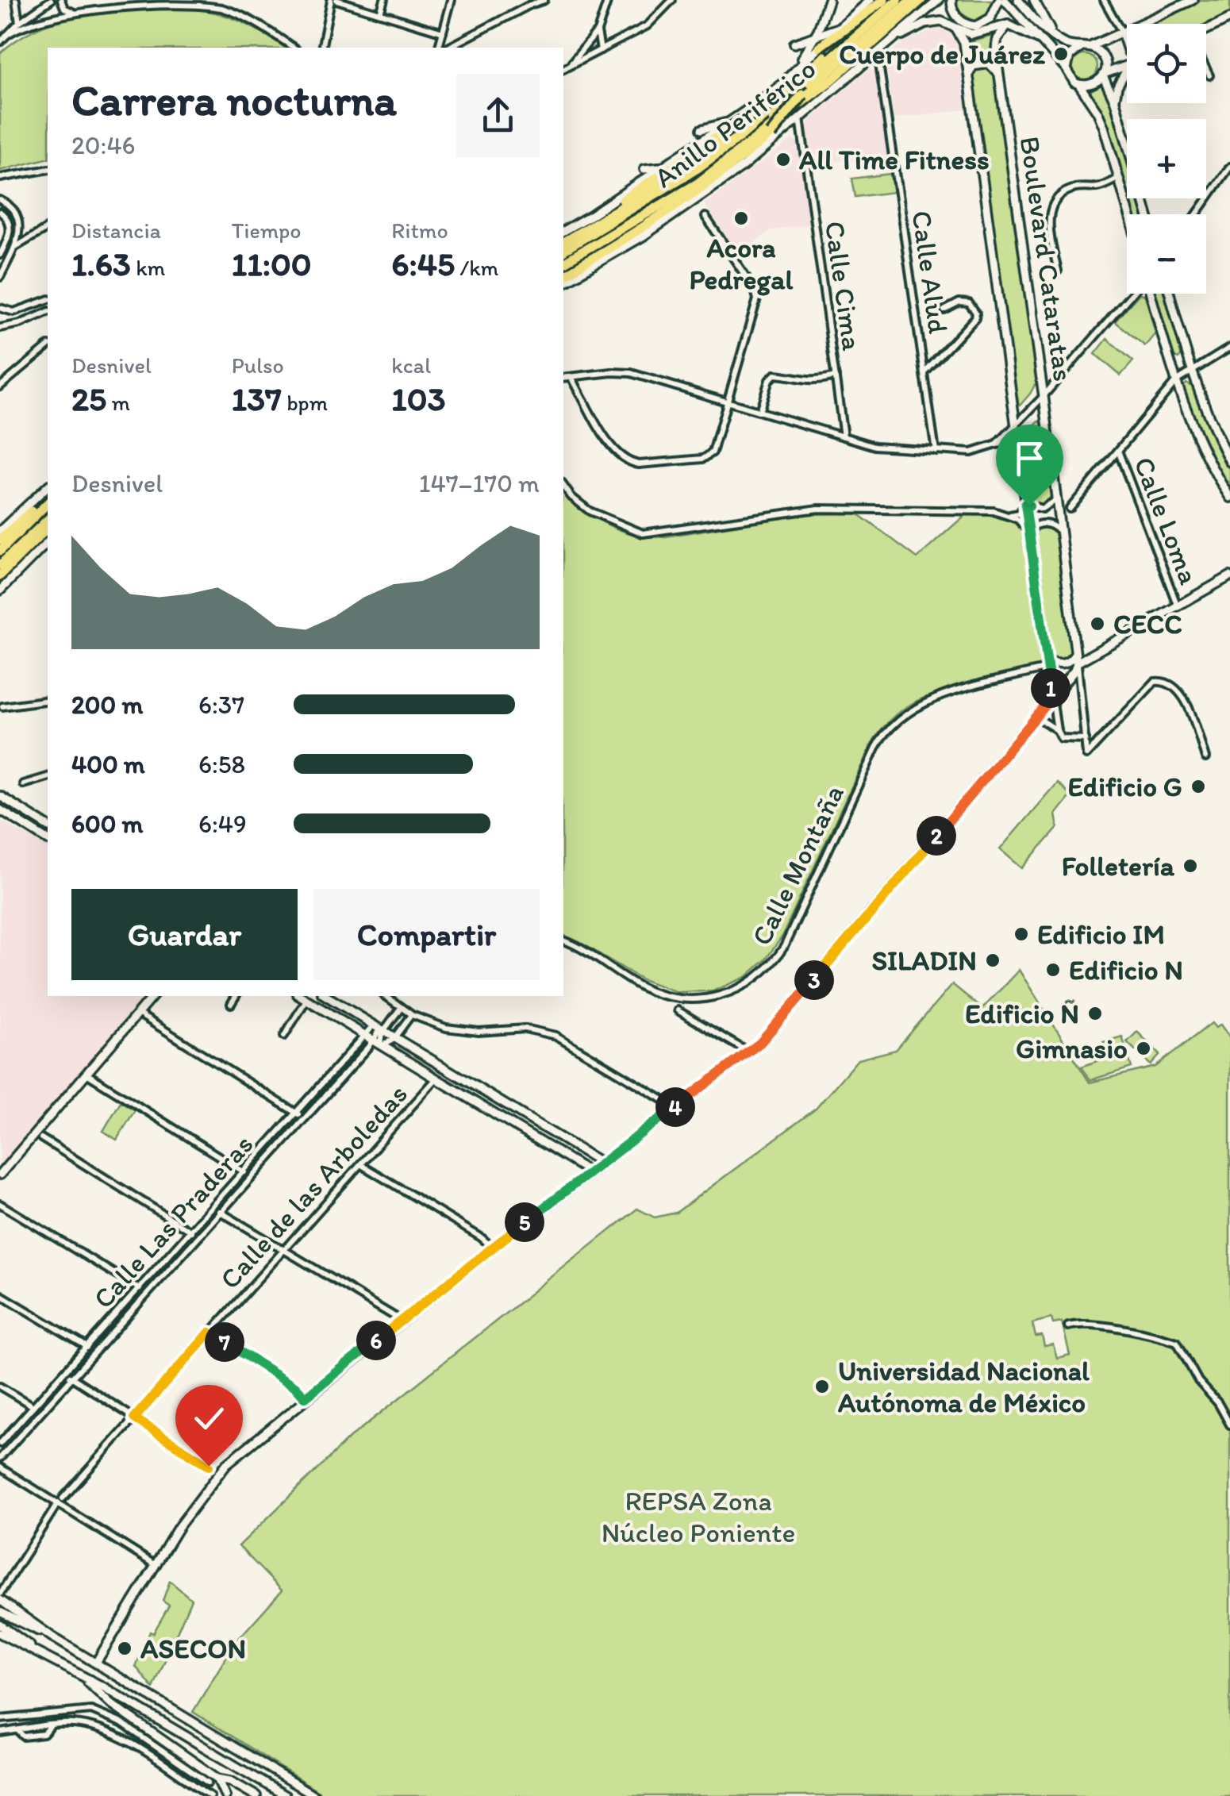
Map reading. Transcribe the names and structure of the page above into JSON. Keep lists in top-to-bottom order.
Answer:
{
  "streets": {
    "highway": ["Anillo Periférico"],
    "main road": ["Boulevard Cataratas"],
    "street": [
      "Calle Alud",
      "Calle Cima",
      "Calle Loma",
      "Calle Montaña",
      "Calle de las Arboledas",
      "Calle Las Praderas"
    ]
  },
  "crossings": [
    ["Boulevard Cataratas", "Calle Montaña"]
  ],
  "parks": ["REPSA Zona Núcleo Poniente"],
  "places": [
    "Cuerpo de Juárez",
    "All Time Fitness",
    "Acora Pedregal",
    "CECC",
    "Edificio G",
    "Folletería",
    "Edificio IM",
    "SILADIN",
    "Edificio N",
    "Edificio Ñ",
    "Gimnasio",
    "Universidad Nacional Autónoma de México",
    "ASECON"
  ],
  "page": {
    "map_buttons": ["+", "−"],
    "heading": ["Carrera nocturna", "20:46"],
    "stats": [
      ["Distancia", "1.63 km"],
      ["Tiempo", "11:00"],
      ["Ritmo", "6:45 /km"],
      ["Desnivel", "25 m"],
      ["Pulso", "137 bpm"],
      ["kcal", "103"]
    ],
    "chart": ["Desnivel", "147–170 m"],
    "pins": [
      "1",
      "2",
      "3",
      "4",
      "5",
      "6",
      "7"
    ],
    "list": [
      {
        "name": "200 m",
        "note": "6:37"
      },
      {
        "name": "400 m",
        "note": "6:58"
      },
      {
        "name": "600 m",
        "note": "6:49"
      }
    ],
    "buttons": ["Guardar", "Compartir"]
  }
}
